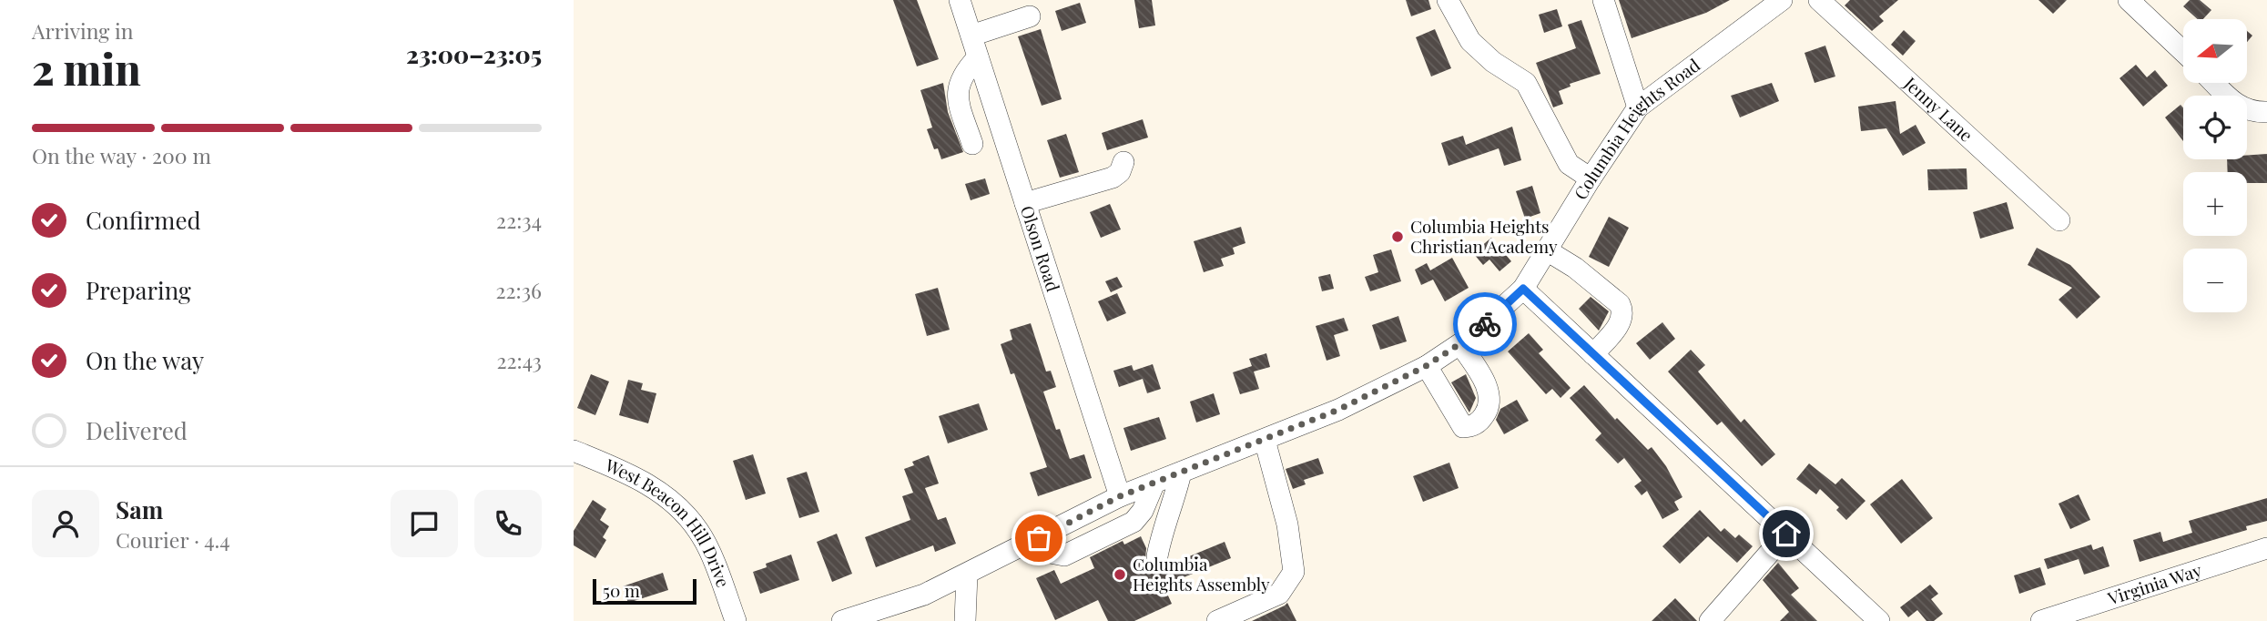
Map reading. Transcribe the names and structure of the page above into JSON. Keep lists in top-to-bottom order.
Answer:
{
  "streets": {
    "street": [
      "Jenny Lane",
      "Columbia Heights Road",
      "Olson Road",
      "West Beacon Hill Drive",
      "Virginia Way"
    ]
  },
  "crossings": [
    ["Columbia Heights Road", "Olson Road"]
  ],
  "places": ["Columbia Heights Christian Academy", "Columbia Heights Assembly"],
  "scale_bar": "50 m",
  "north": "left",
  "page": {
    "heading": ["2 min", "Arriving in", "23:00–23:05"],
    "panel": ["Sam", "Courier · 4.4"],
    "map_buttons": ["+", "−"],
    "bar": "On the way · 200 m",
    "list": [
      ["Confirmed", "22:34"],
      ["Preparing", "22:36"],
      ["On the way", "22:43"],
      "Delivered"
    ],
    "scale": "50 m"
  }
}
